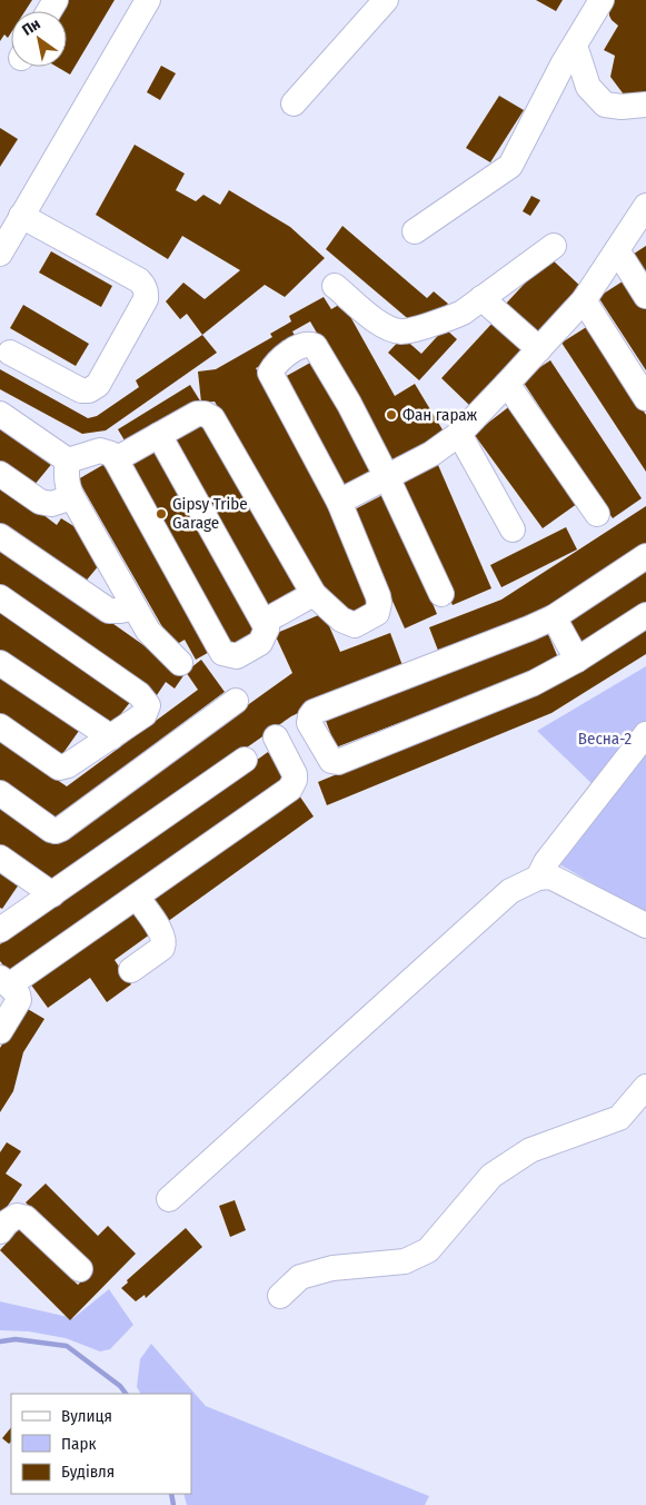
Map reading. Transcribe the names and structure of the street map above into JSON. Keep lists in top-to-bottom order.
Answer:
{
  "parks": ["Весна-2"],
  "places": ["Фан гараж", "Gipsy Tribe Garage"],
  "legend": ["Вулиця", "Парк", "Будівля"],
  "north": "top left"
}
